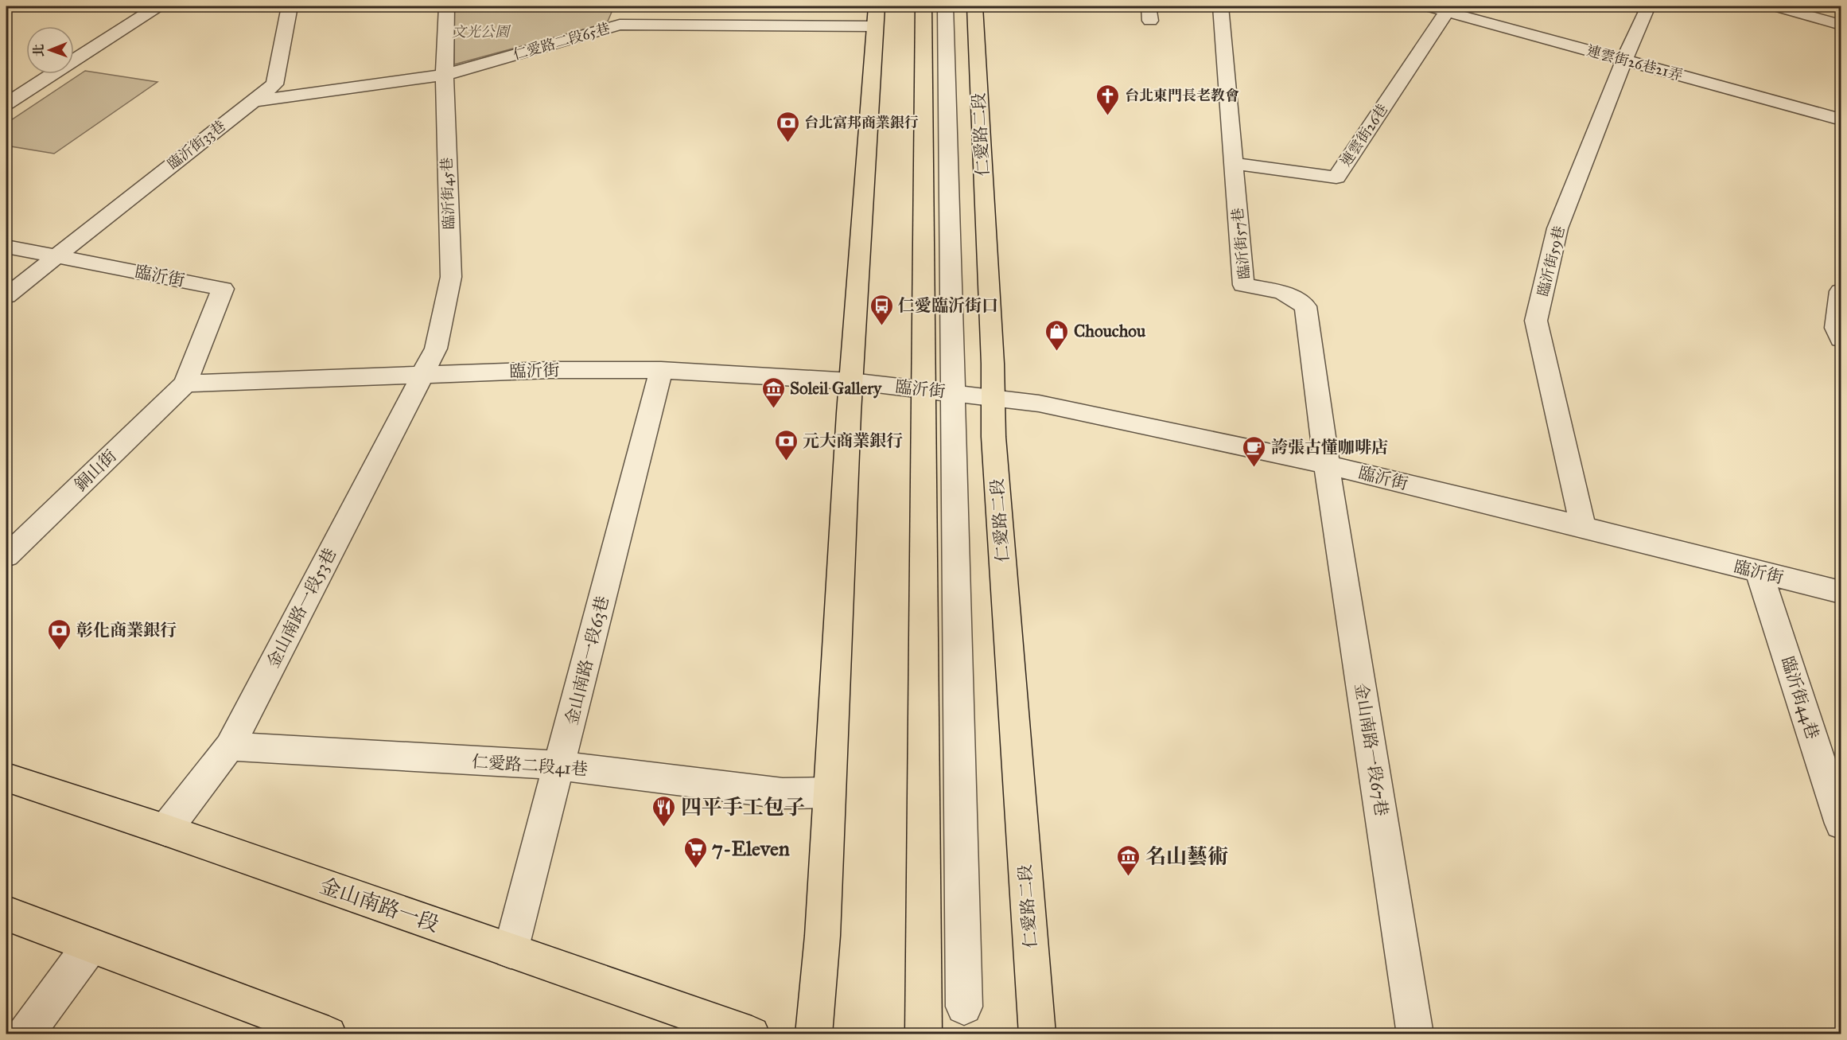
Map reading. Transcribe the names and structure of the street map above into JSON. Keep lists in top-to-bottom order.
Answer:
{
  "streets": {
    "main road": ["仁愛路二段", "金山南路一段"],
    "street": [
      "仁愛路二段65巷",
      "連雲街26巷21弄",
      "連雲街26巷",
      "臨沂街33巷",
      "臨沂街45巷",
      "臨沂街57巷",
      "臨沂街59巷",
      "臨沂街",
      "銅山街",
      "金山南路一段53巷",
      "金山南路一段63巷",
      "臨沂街44巷",
      "金山南路一段67巷",
      "仁愛路二段41巷"
    ]
  },
  "crossings": [
    ["仁愛路二段65巷", "臨沂街33巷"],
    ["仁愛路二段65巷", "臨沂街45巷"],
    ["連雲街26巷21弄", "連雲街26巷"],
    ["連雲街26巷21弄", "臨沂街59巷"],
    ["仁愛路二段", "臨沂街"],
    ["連雲街26巷", "臨沂街57巷"],
    ["臨沂街33巷", "臨沂街"],
    ["臨沂街45巷", "臨沂街"],
    ["臨沂街45巷", "金山南路一段53巷"],
    ["臨沂街57巷", "臨沂街"],
    ["臨沂街57巷", "金山南路一段67巷"],
    ["臨沂街59巷", "臨沂街"],
    ["臨沂街", "銅山街"],
    ["臨沂街", "金山南路一段53巷"],
    ["臨沂街", "金山南路一段63巷"],
    ["臨沂街", "臨沂街44巷"],
    ["臨沂街", "金山南路一段67巷"],
    ["金山南路一段53巷", "仁愛路二段41巷"],
    ["金山南路一段53巷", "金山南路一段"],
    ["金山南路一段63巷", "仁愛路二段41巷"],
    ["金山南路一段63巷", "金山南路一段"]
  ],
  "parks": ["文光公園"],
  "places": {
    "church": ["台北東門長老教會"],
    "bank": ["台北富邦商業銀行", "元大商業銀行", "彰化商業銀行"],
    "bus stop": ["仁愛臨沂街口"],
    "shop": ["Chouchou"],
    "museum": ["Soleil Gallery", "名山藝術"],
    "cafe": ["誇張古懂咖啡店"],
    "restaurant": ["四平手工包子"],
    "supermarket": ["7-Eleven"]
  },
  "north": "left"
}
